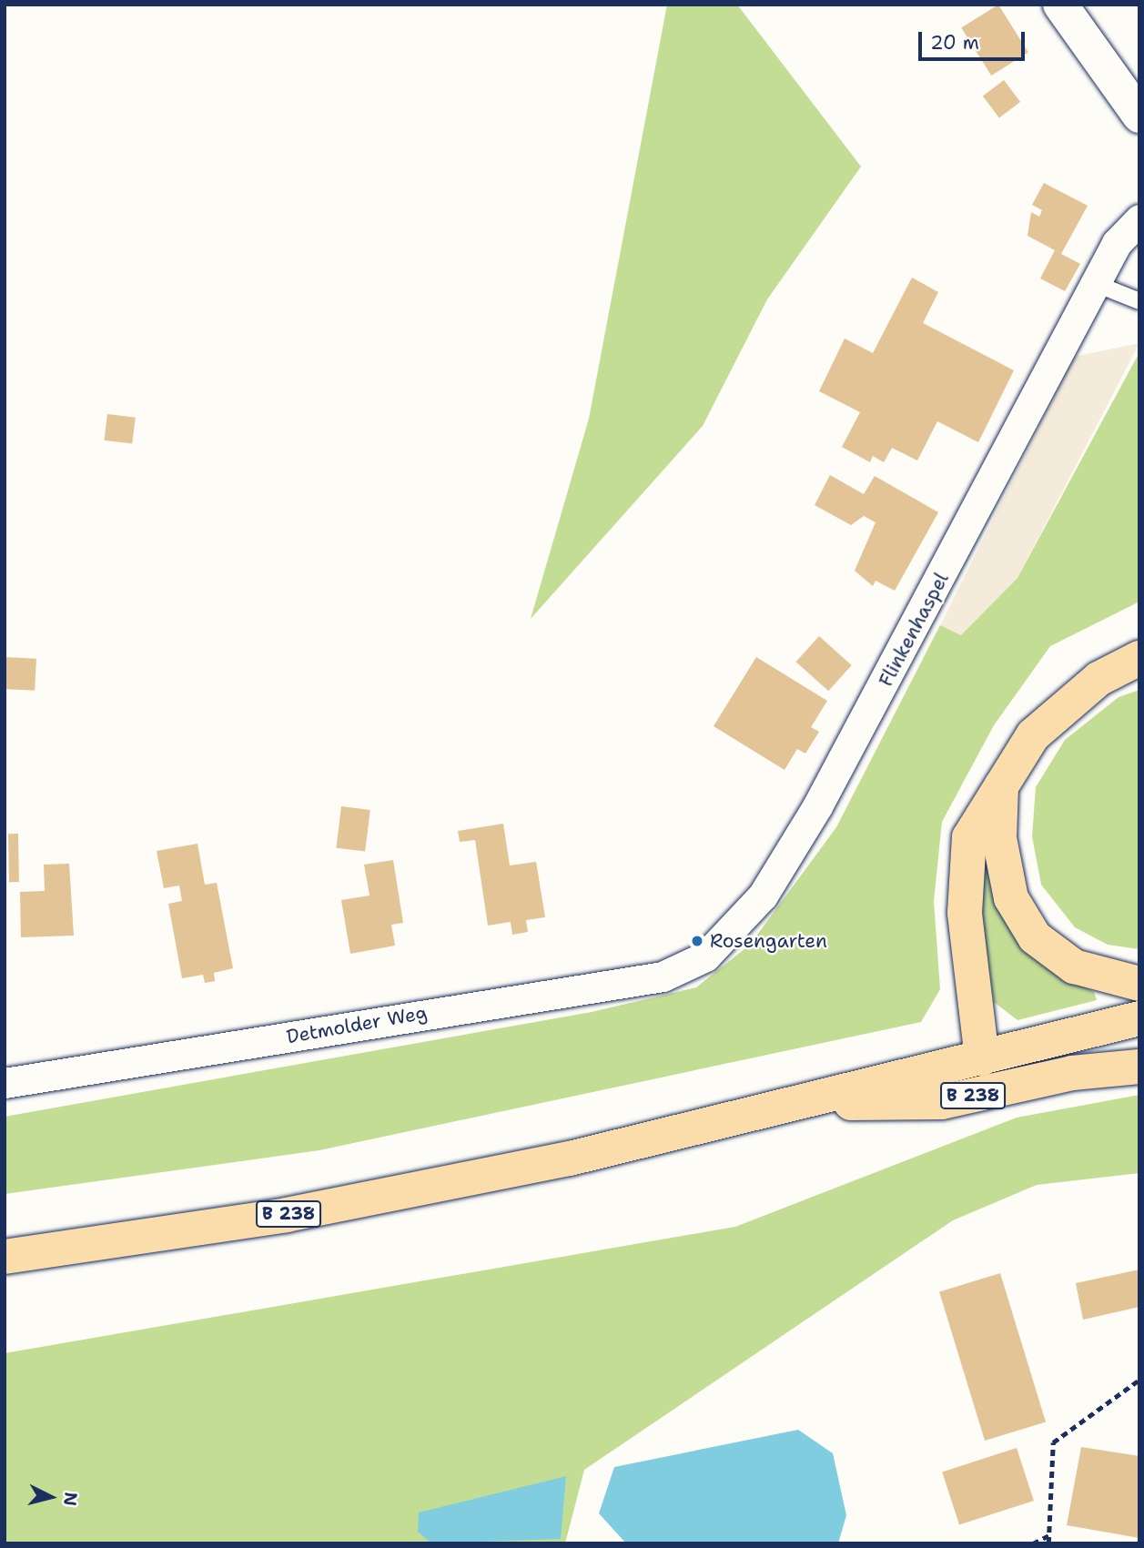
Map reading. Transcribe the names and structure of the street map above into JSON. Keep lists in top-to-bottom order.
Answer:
{
  "streets": {
    "main road": ["B 238"],
    "street": ["Flinkenhaspel", "Detmolder Weg"]
  },
  "crossings": [
    ["Flinkenhaspel", "Detmolder Weg"]
  ],
  "places": ["Rosengarten"],
  "scale_bar": "20 m",
  "north": "right"
}
